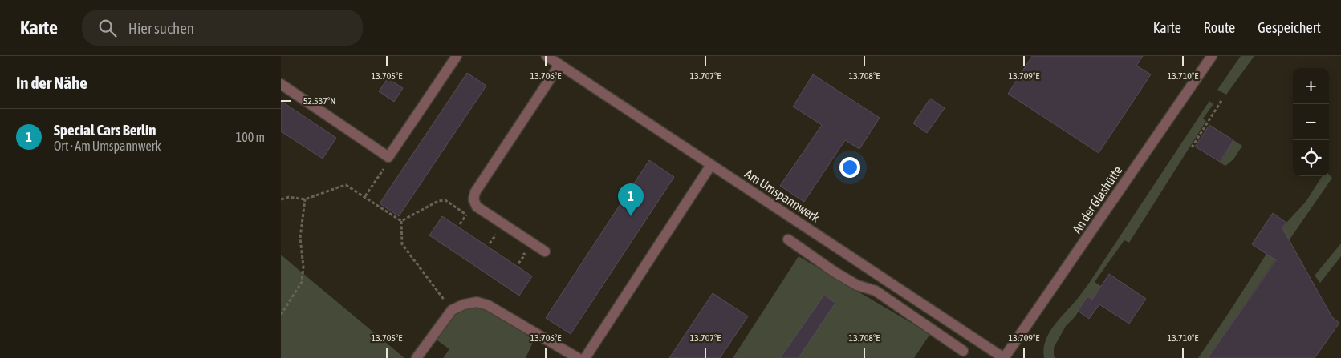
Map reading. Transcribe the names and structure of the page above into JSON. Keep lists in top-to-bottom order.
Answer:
{
  "streets": {
    "street": ["Am Umspannwerk", "An der Glashütte"]
  },
  "crossings": [
    ["Am Umspannwerk", "An der Glashütte"]
  ],
  "page": {
    "header": "Karte",
    "search": "Hier suchen",
    "nav": ["Karte", "Route", "Gespeichert"],
    "heading": "In der Nähe",
    "map_buttons": ["+", "−"],
    "list": [
      {
        "mark": "1",
        "name": "Special Cars Berlin",
        "note": "Ort · Am Umspannwerk",
        "value": "100 m"
      }
    ],
    "pins": "1"
  },
  "coordinates": [
    "13.705°E",
    "13.706°E",
    "13.707°E",
    "13.708°E",
    "13.709°E",
    "13.710°E",
    "52.537°N"
  ]
}
